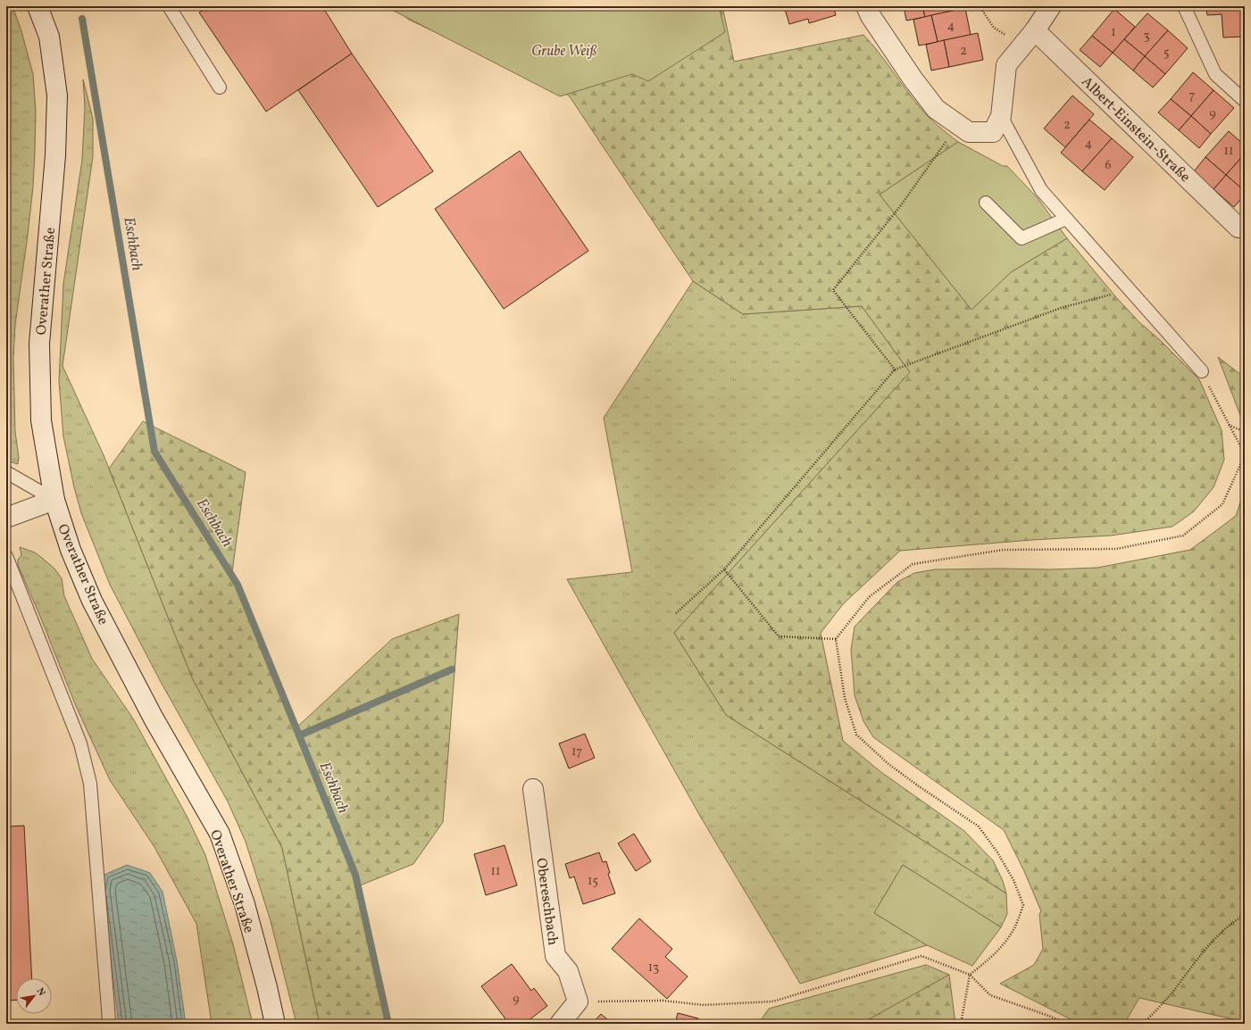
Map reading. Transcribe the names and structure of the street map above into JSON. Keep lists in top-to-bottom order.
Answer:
{
  "streets": {
    "main road": ["Albert-Einstein-Straße", "Overather Straße", "Obereschbach"]
  },
  "water": ["Eschbach"],
  "parks": ["Grube Weiß"],
  "house_numbers": [
    "4",
    "1",
    "3",
    "2",
    "5",
    "7",
    "9",
    "2",
    "4",
    "11",
    "6",
    "17",
    "11",
    "15",
    "13",
    "9"
  ],
  "north": "top right"
}
